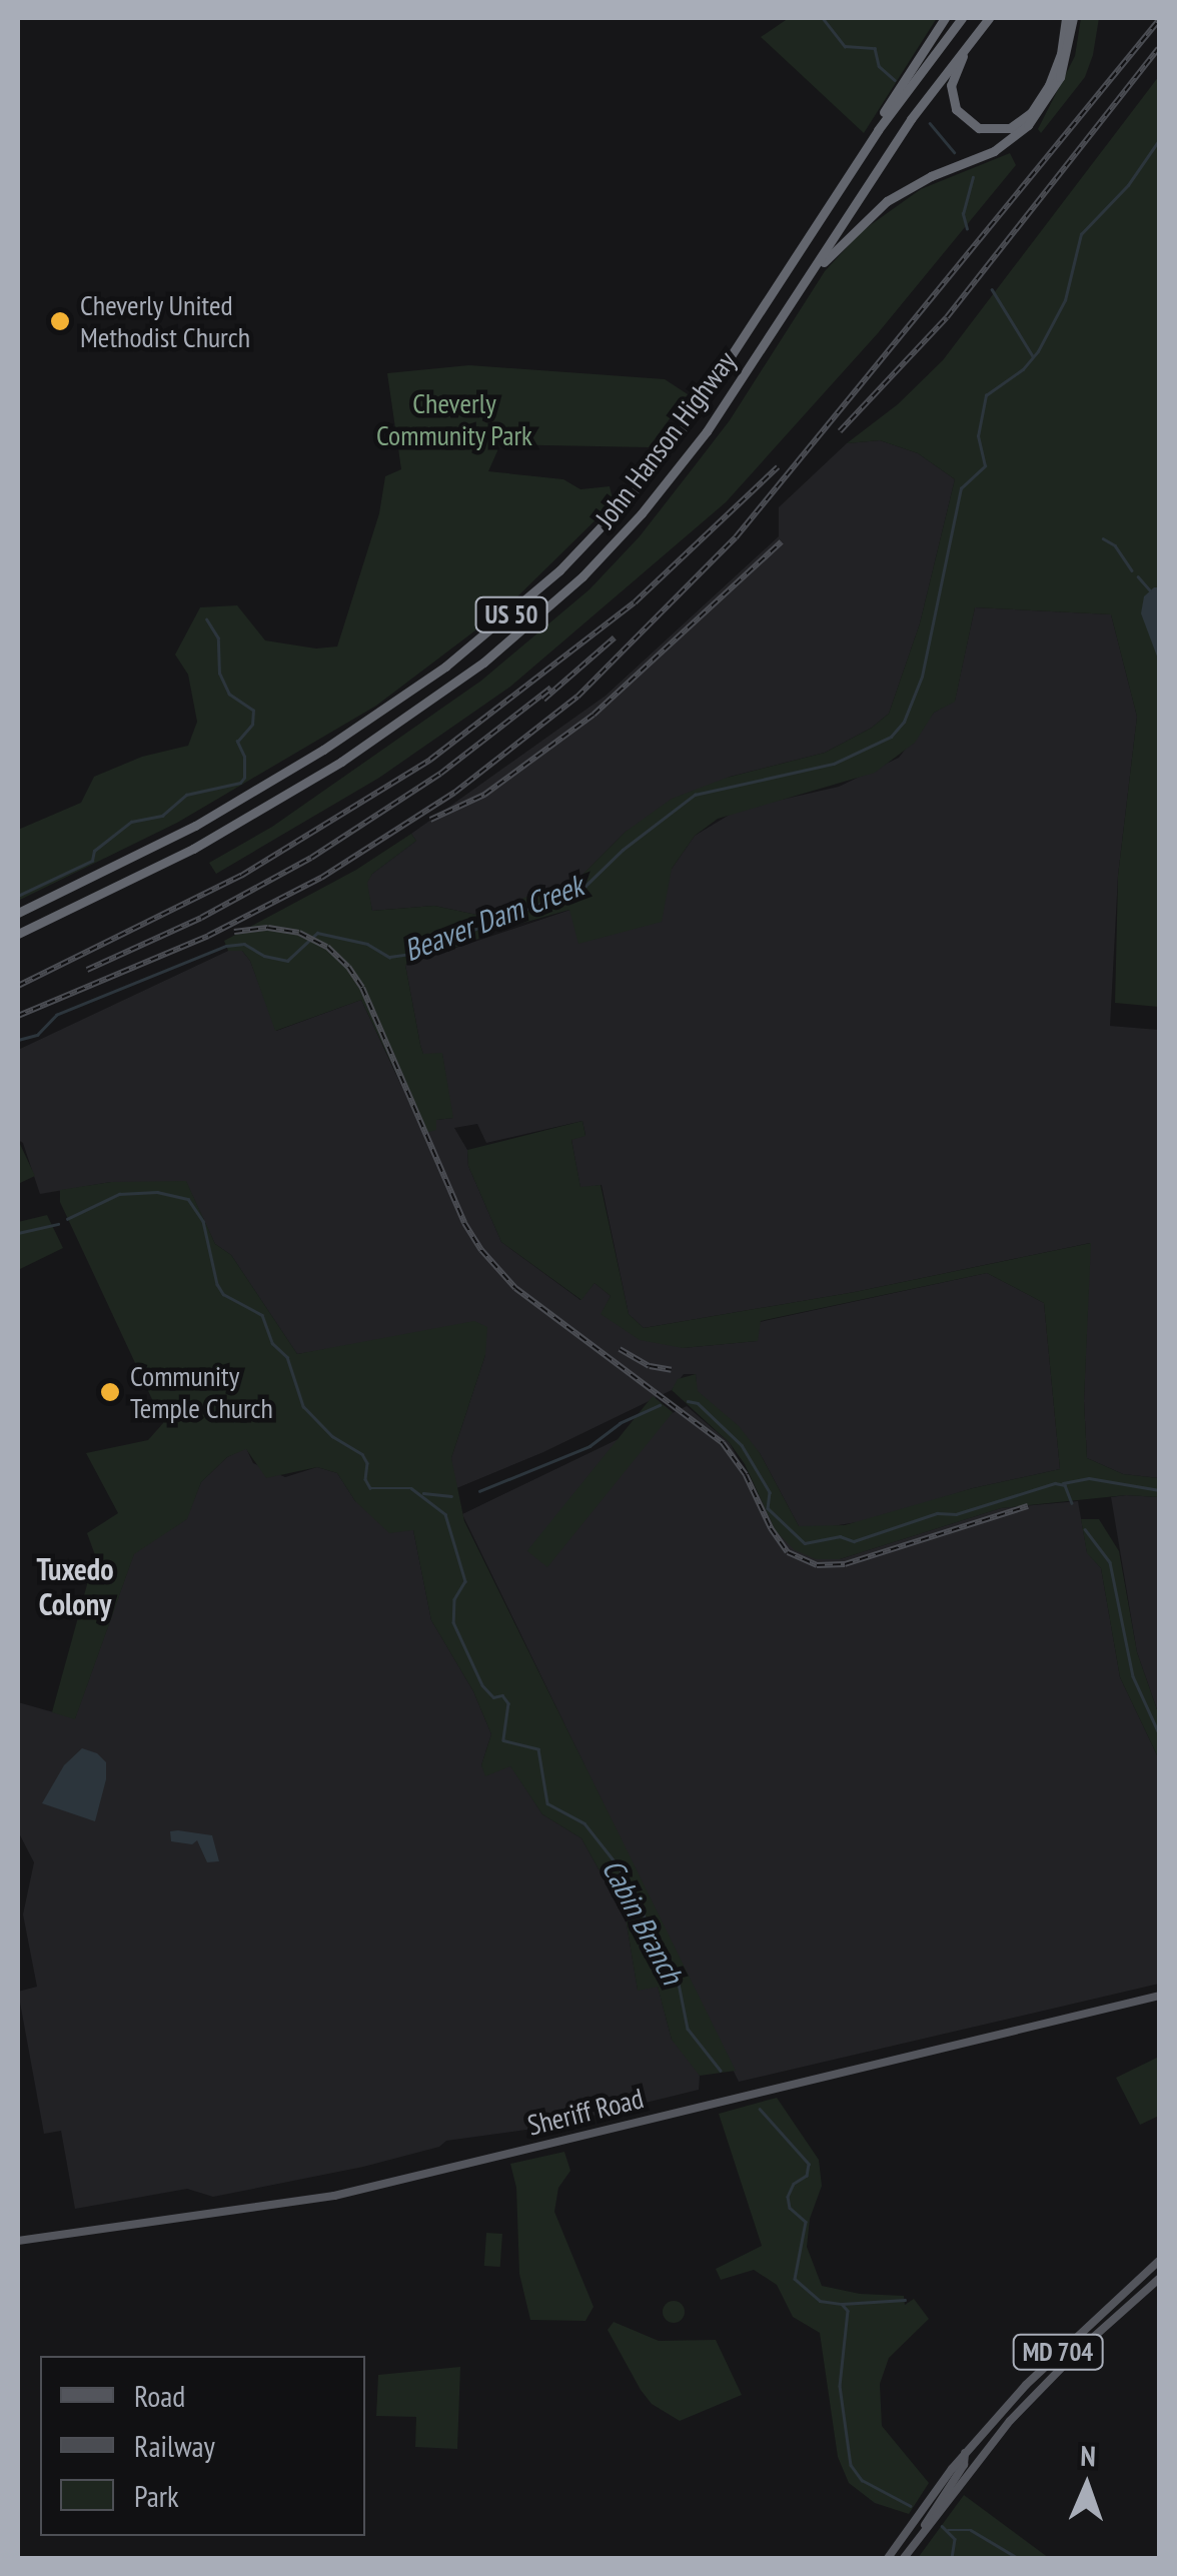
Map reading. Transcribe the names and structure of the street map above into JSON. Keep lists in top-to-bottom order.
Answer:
{
  "streets": {
    "highway": ["John Hanson Highway", "US 50"],
    "main road": ["Sheriff Road", "MD 704"]
  },
  "districts": ["Tuxedo Colony"],
  "water": ["Beaver Dam Creek", "Cabin Branch"],
  "parks": ["Cheverly Community Park"],
  "places": ["Cheverly United Methodist Church", "Community Temple Church"],
  "legend": ["Road", "Railway", "Park"],
  "north": "top"
}
